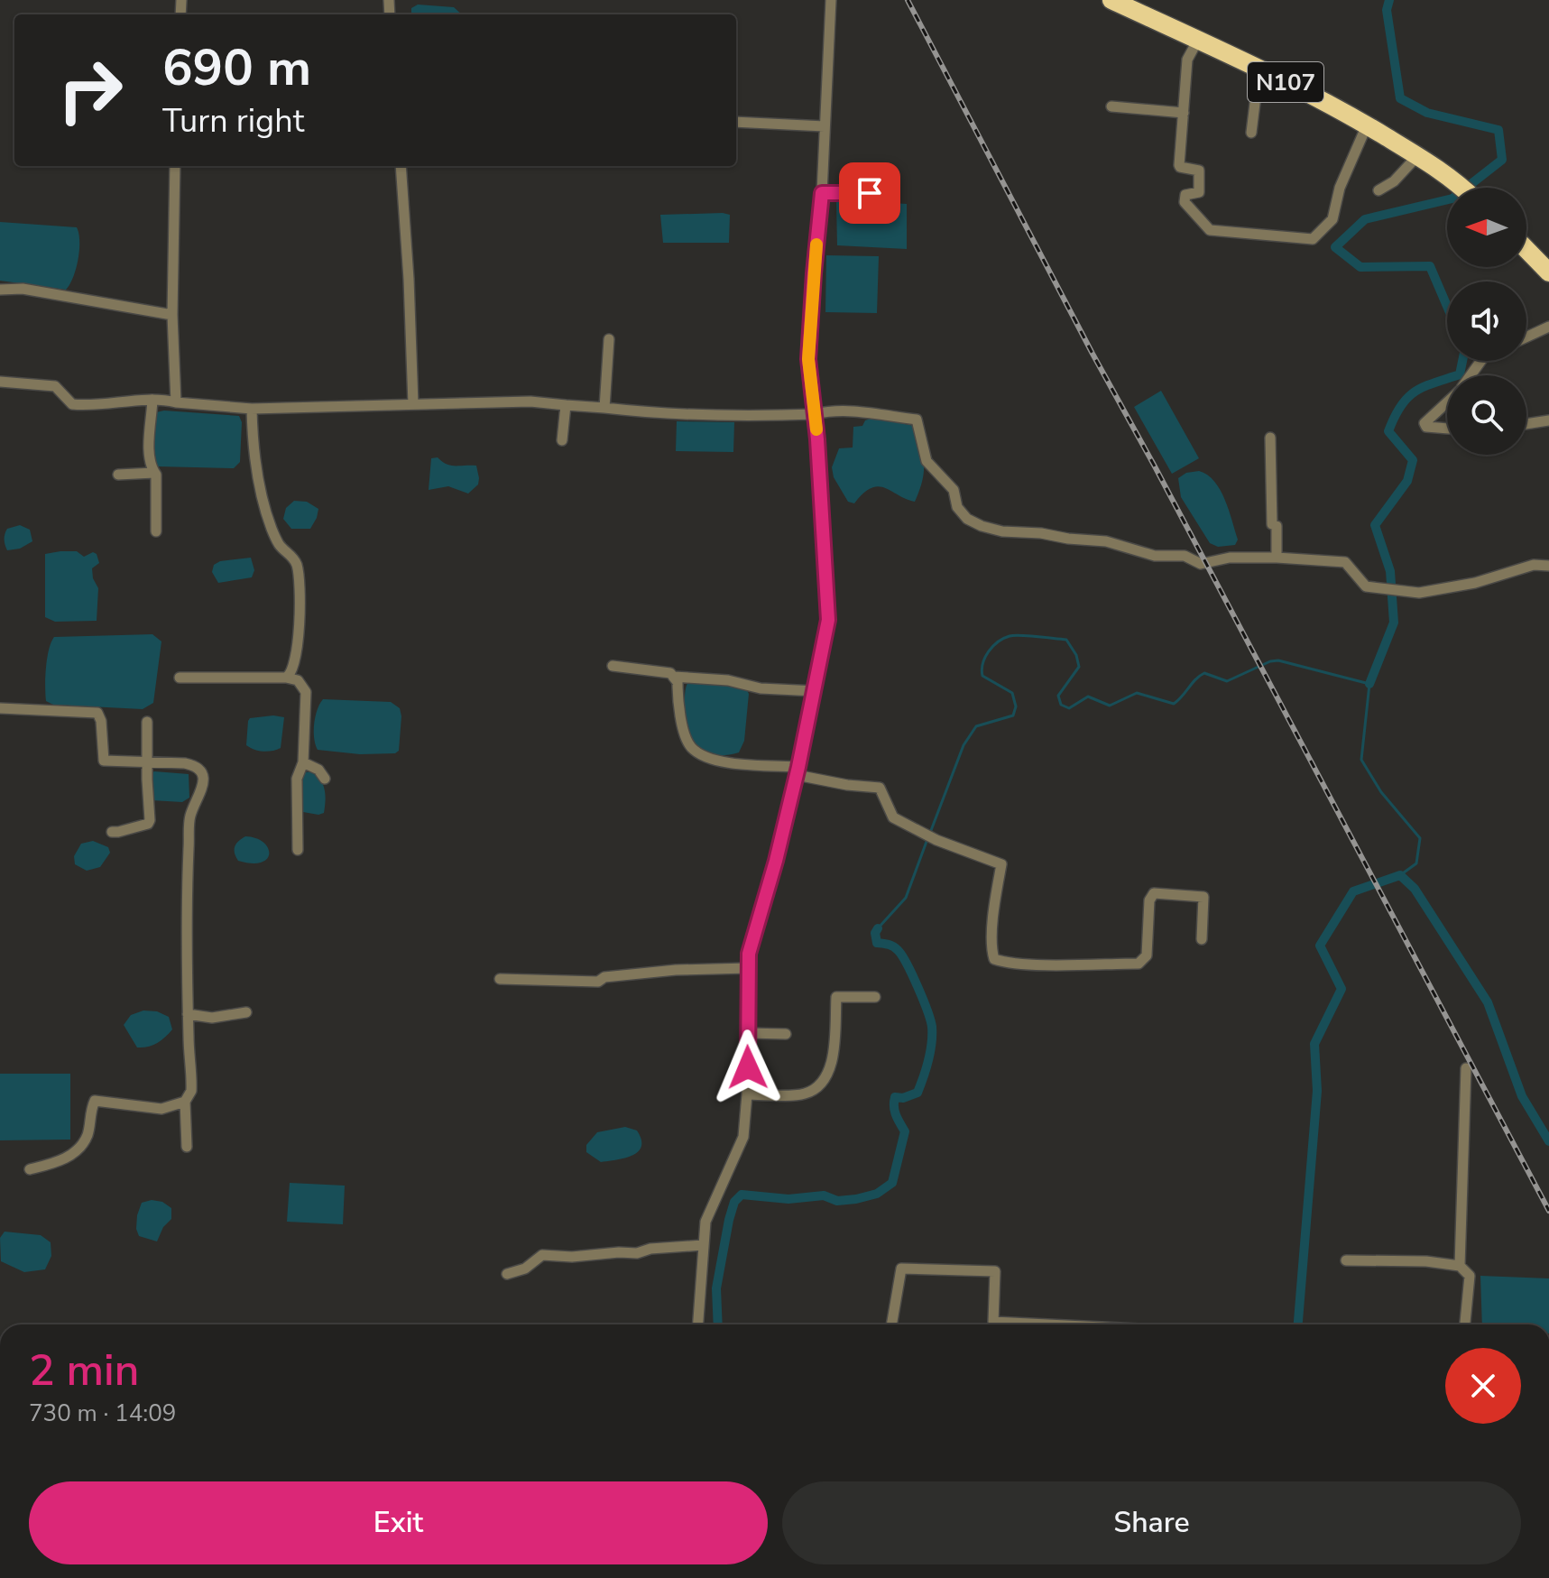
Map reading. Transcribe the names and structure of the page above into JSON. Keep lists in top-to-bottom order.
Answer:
{
  "streets": {
    "highway": ["N107"]
  },
  "north": "left",
  "page": {
    "turn": ["690 m", "Turn right"],
    "heading": ["2 min", "730 m · 14:09"],
    "buttons": ["Exit", "Share"]
  }
}
